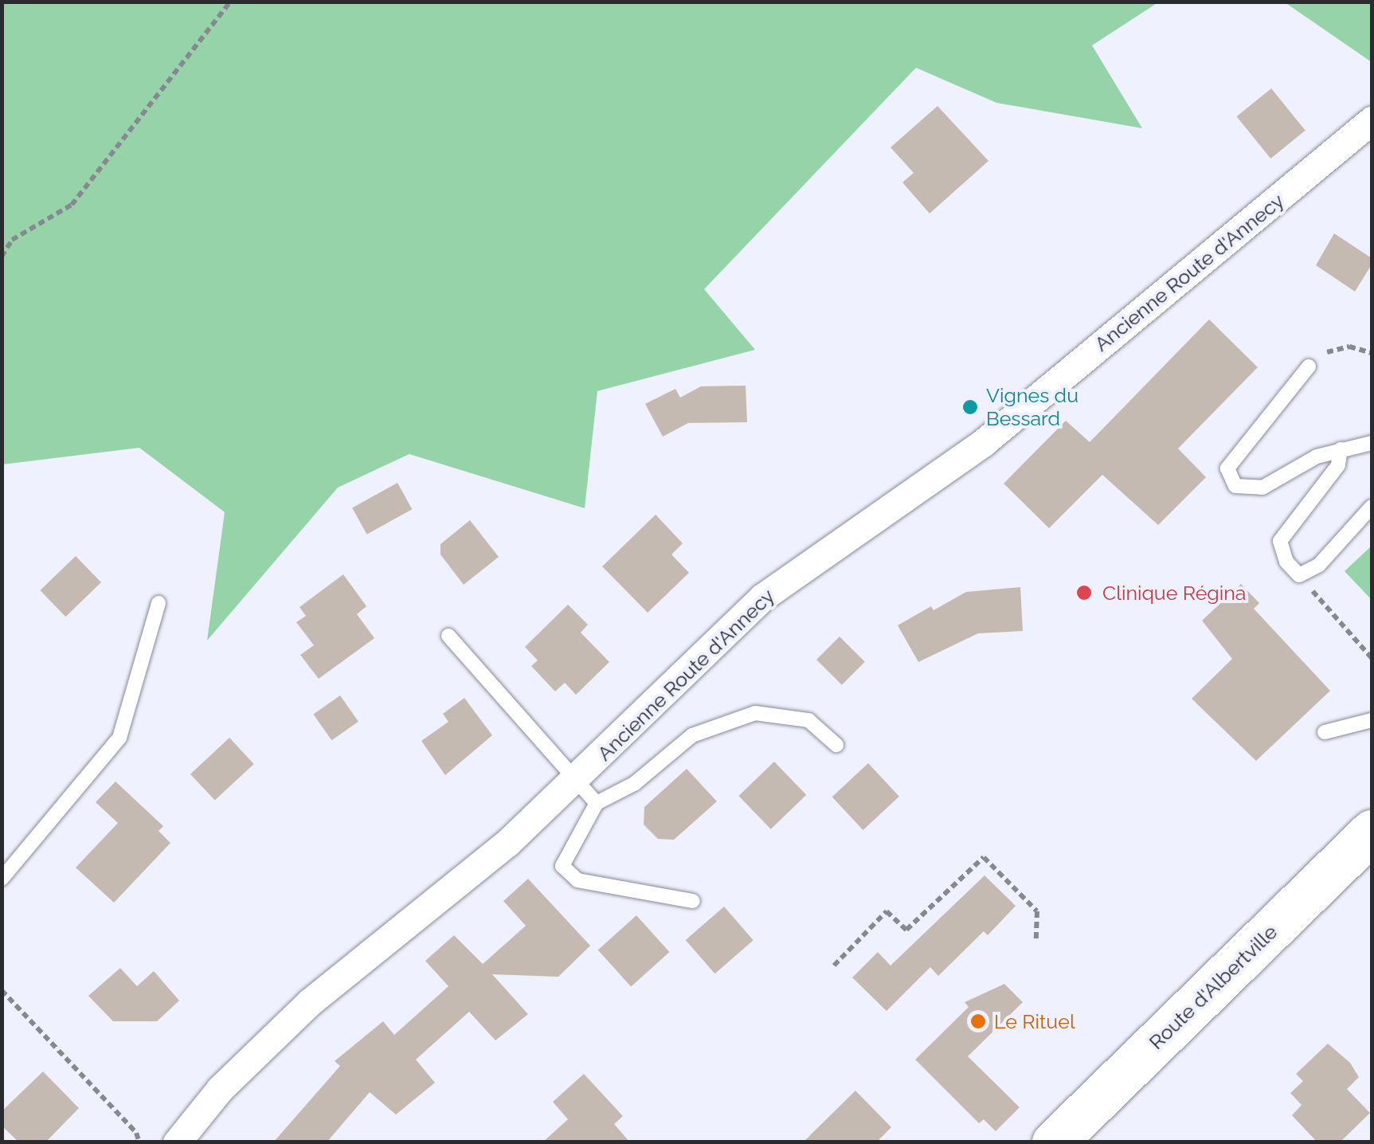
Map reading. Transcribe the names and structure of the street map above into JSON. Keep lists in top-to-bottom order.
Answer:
{
  "streets": {
    "main road": ["Route d'Albertville"],
    "street": ["Ancienne Route d'Annecy"]
  },
  "places": ["Vignes du Bessard", "Clinique Régina", "Le Rituel"]
}
